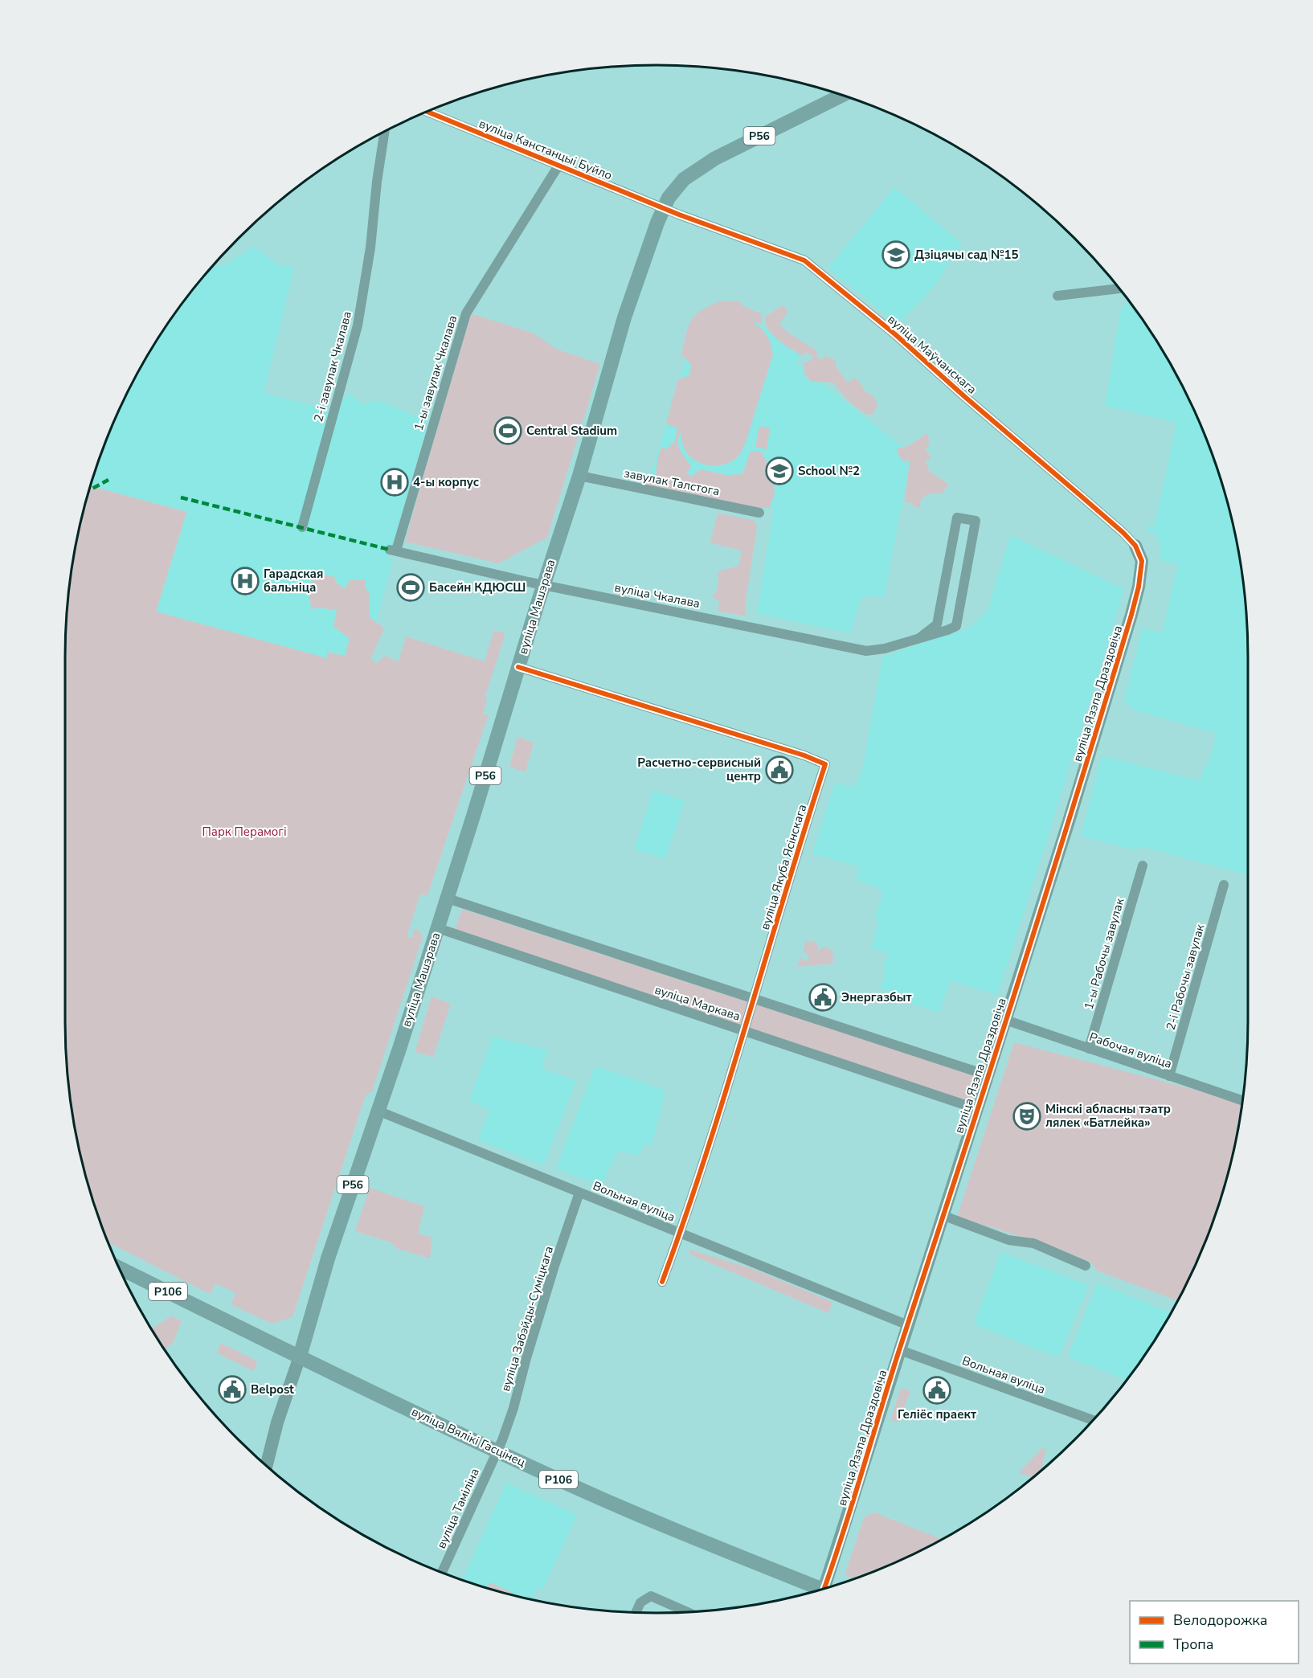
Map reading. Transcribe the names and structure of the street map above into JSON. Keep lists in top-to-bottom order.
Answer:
{
  "streets": {
    "main road": [
      "Р56",
      "вуліца Машэрава",
      "Р106",
      "вуліца Вялікі Гасцінец"
    ],
    "street": [
      "вуліца Канстанцыі Буйло",
      "вуліца Маўчанскага",
      "2-і завулак Чкалава",
      "1-ы завулак Чкалава",
      "завулак Талстога",
      "вуліца Чкалава",
      "вуліца Язэпа Драздовіча",
      "вуліца Якуба Ясінскага",
      "1-ы Рабочы завулак",
      "2-і Рабочы завулак",
      "вуліца Маркава",
      "Рабочая вуліца",
      "Вольная вуліца",
      "вуліца Забэйды-Суміцкага",
      "вуліца Таміліна"
    ]
  },
  "crossings": [
    ["вуліца Канстанцыі Буйло", "вуліца Маўчанскага"],
    ["вуліца Канстанцыі Буйло", "1-ы завулак Чкалава"],
    ["вуліца Канстанцыі Буйло", "вуліца Машэрава"],
    ["вуліца Маўчанскага", "вуліца Машэрава"],
    ["вуліца Маўчанскага", "вуліца Язэпа Драздовіча"],
    ["1-ы завулак Чкалава", "вуліца Чкалава"],
    ["завулак Талстога", "вуліца Машэрава"],
    ["вуліца Чкалава", "вуліца Машэрава"],
    ["вуліца Машэрава", "вуліца Якуба Ясінскага"],
    ["вуліца Машэрава", "вуліца Маркава"],
    ["вуліца Машэрава", "Вольная вуліца"],
    ["вуліца Машэрава", "вуліца Вялікі Гасцінец"],
    ["вуліца Язэпа Драздовіча", "вуліца Маркава"],
    ["вуліца Язэпа Драздовіча", "Рабочая вуліца"],
    ["вуліца Язэпа Драздовіча", "Вольная вуліца"],
    ["вуліца Якуба Ясінскага", "вуліца Маркава"],
    ["вуліца Якуба Ясінскага", "Вольная вуліца"],
    ["1-ы Рабочы завулак", "Рабочая вуліца"],
    ["2-і Рабочы завулак", "Рабочая вуліца"],
    ["Вольная вуліца", "вуліца Забэйды-Суміцкага"],
    ["вуліца Забэйды-Суміцкага", "вуліца Вялікі Гасцінец"],
    ["вуліца Забэйды-Суміцкага", "вуліца Таміліна"],
    ["вуліца Вялікі Гасцінец", "вуліца Таміліна"]
  ],
  "parks": ["Парк Перамогі"],
  "places": {
    "school or university": ["Дзіцячы сад №15", "School №2"],
    "sports": ["Central Stadium", "Басейн КДЮСШ"],
    "hospital": ["4-ы корпус", "Гарадская бальніца"],
    "public building": [
      "Расчетно-сервисный центр",
      "Энергазбыт",
      "Belpost",
      "Геліёс праект"
    ],
    "theatre": ["Мінскі абласны тэатр лялек «Батлейка»"]
  },
  "legend": ["Велодорожка", "Тропа"]
}
